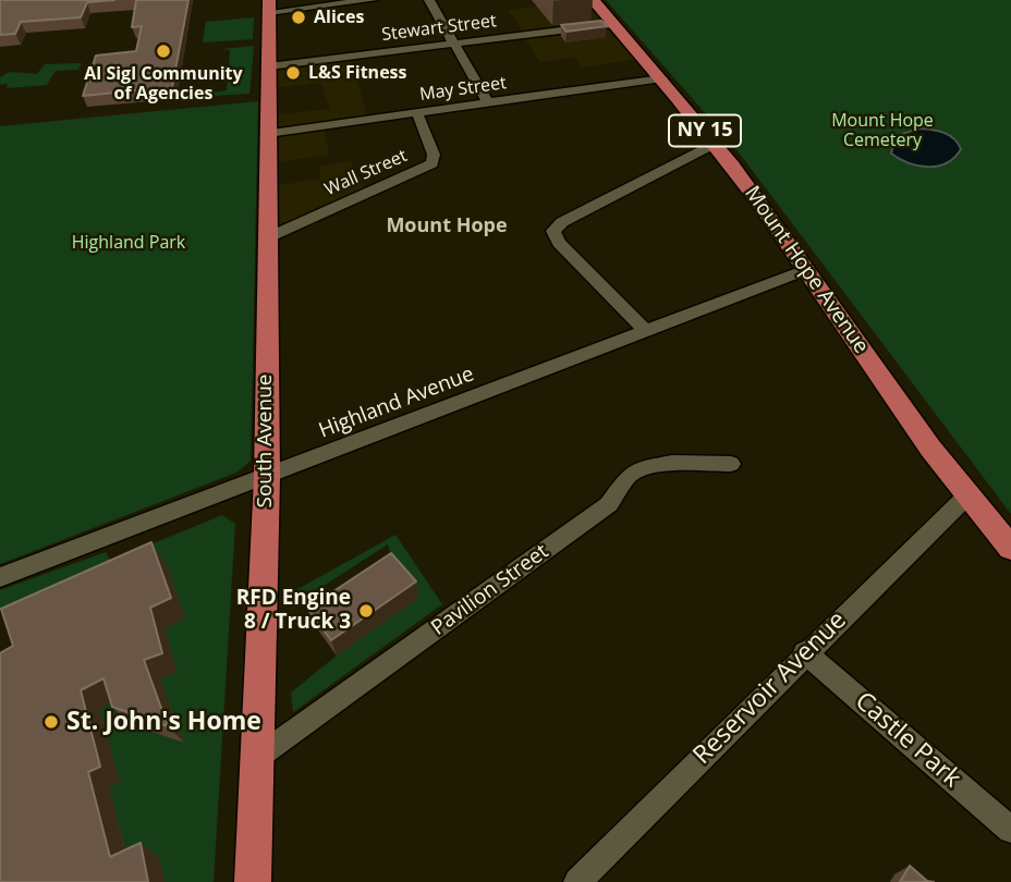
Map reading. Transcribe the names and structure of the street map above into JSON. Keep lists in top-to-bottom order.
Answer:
{
  "streets": {
    "main road": ["NY 15", "Mount Hope Avenue", "South Avenue"],
    "street": [
      "Stewart Street",
      "May Street",
      "Wall Street",
      "Highland Avenue",
      "Pavilion Street",
      "Reservoir Avenue",
      "Castle Park"
    ]
  },
  "crossings": [
    ["Stewart Street", "Mount Hope Avenue"],
    ["Stewart Street", "South Avenue"],
    ["May Street", "Wall Street"],
    ["May Street", "Mount Hope Avenue"],
    ["May Street", "South Avenue"],
    ["Wall Street", "South Avenue"],
    ["Mount Hope Avenue", "Highland Avenue"],
    ["Mount Hope Avenue", "Reservoir Avenue"],
    ["Highland Avenue", "South Avenue"],
    ["South Avenue", "Pavilion Street"],
    ["Reservoir Avenue", "Castle Park"]
  ],
  "districts": ["Mount Hope"],
  "parks": ["Mount Hope Cemetery", "Highland Park"],
  "places": [
    "Alices",
    "Al Sigl Community of Agencies",
    "L&S Fitness",
    "RFD Engine 8 / Truck 3",
    "St. John's Home"
  ]
}
